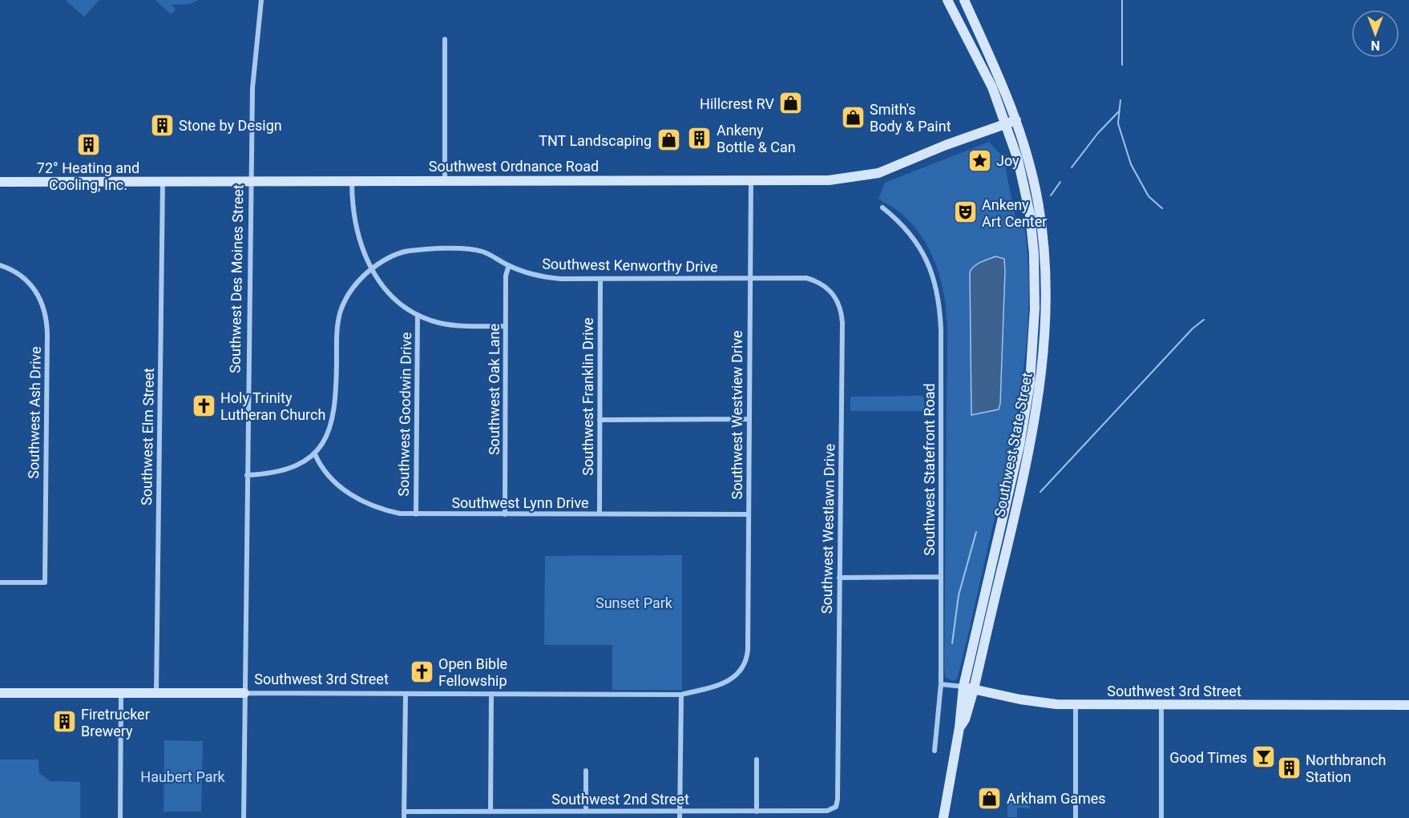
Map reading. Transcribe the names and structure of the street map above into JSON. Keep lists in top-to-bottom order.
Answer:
{
  "streets": {
    "street": [
      "Southwest Ordnance Road",
      "Southwest Kenworthy Drive",
      "Southwest Des Moines Street",
      "Southwest Oak Lane",
      "Southwest Franklin Drive",
      "Southwest Ash Drive",
      "Southwest Goodwin Drive",
      "Southwest Westview Drive",
      "Southwest Elm Street",
      "Southwest State Street",
      "Southwest Statefront Road",
      "Southwest Lynn Drive",
      "Southwest Westlawn Drive",
      "Southwest 3rd Street",
      "Southwest 2nd Street"
    ]
  },
  "crossings": [
    ["Southwest Ordnance Road", "Southwest Des Moines Street"],
    ["Southwest Ordnance Road", "Southwest Westview Drive"],
    ["Southwest Ordnance Road", "Southwest Elm Street"],
    ["Southwest Ordnance Road", "Southwest State Street"],
    ["Southwest Kenworthy Drive", "Southwest Des Moines Street"],
    ["Southwest Kenworthy Drive", "Southwest Oak Lane"],
    ["Southwest Kenworthy Drive", "Southwest Franklin Drive"],
    ["Southwest Kenworthy Drive", "Southwest Westview Drive"],
    ["Southwest Kenworthy Drive", "Southwest Lynn Drive"],
    ["Southwest Kenworthy Drive", "Southwest Westlawn Drive"],
    ["Southwest Des Moines Street", "Southwest 3rd Street"],
    ["Southwest Oak Lane", "Southwest Lynn Drive"],
    ["Southwest Franklin Drive", "Southwest Lynn Drive"],
    ["Southwest Goodwin Drive", "Southwest Lynn Drive"],
    ["Southwest Westview Drive", "Southwest Lynn Drive"],
    ["Southwest Westview Drive", "Southwest 3rd Street"],
    ["Southwest Elm Street", "Southwest 3rd Street"],
    ["Southwest State Street", "Southwest 3rd Street"],
    ["Southwest Statefront Road", "Southwest 3rd Street"],
    ["Southwest Westlawn Drive", "Southwest 2nd Street"]
  ],
  "parks": ["Sunset Park", "Haubert Park"],
  "places": {
    "shop": [
      "Hillcrest RV",
      "Smith's Body & Paint",
      "TNT Landscaping",
      "Arkham Games"
    ],
    "building": [
      "Stone by Design",
      "Ankeny Bottle & Can",
      "72° Heating and Cooling, Inc.",
      "Firetrucker Brewery",
      "Northbranch Station"
    ],
    "place": ["Joy"],
    "theatre": ["Ankeny Art Center"],
    "church": ["Holy Trinity Lutheran Church", "Open Bible Fellowship"],
    "bar": ["Good Times"]
  },
  "north": "bottom"
}
